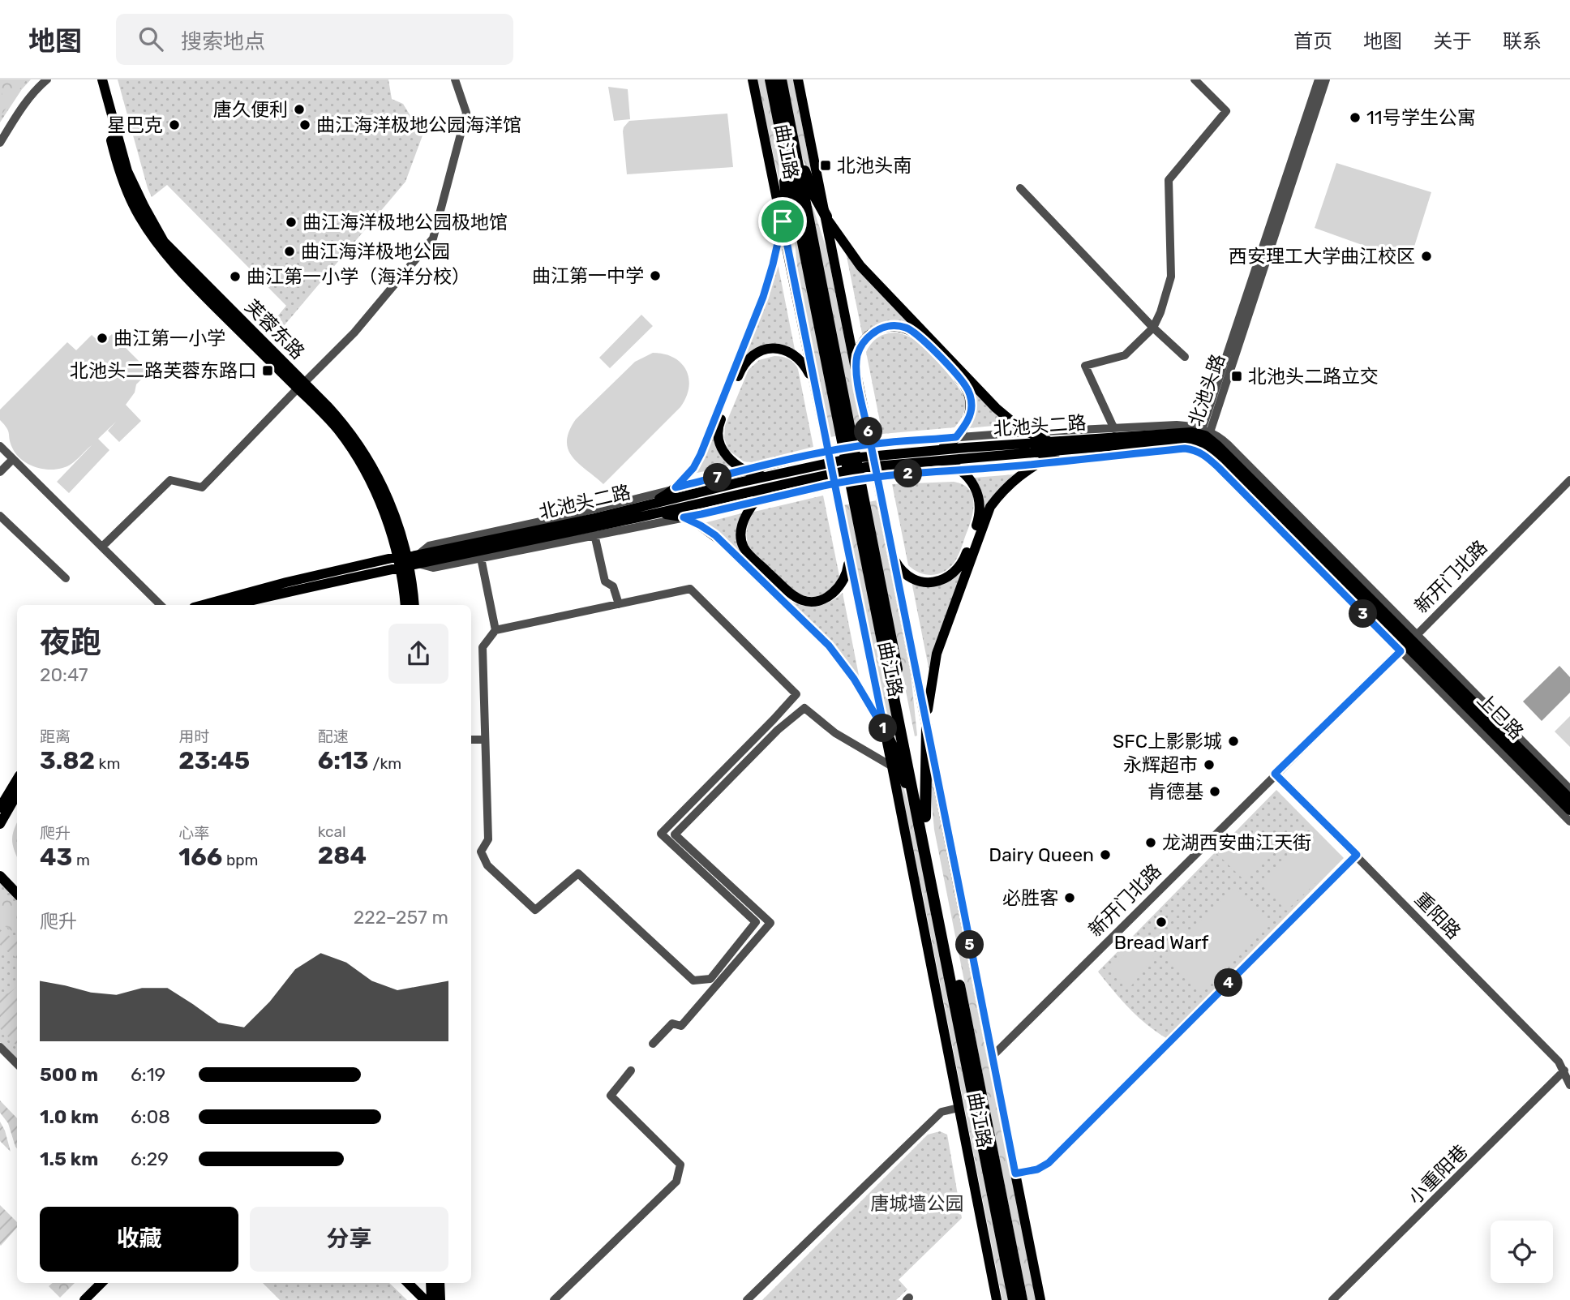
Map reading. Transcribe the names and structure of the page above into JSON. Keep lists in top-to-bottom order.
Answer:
{
  "streets": {
    "highway": ["曲江路"],
    "main road": ["芙蓉东路", "北池头二路", "上巳路"],
    "street": [
      "北池头路",
      "新开门北路",
      "重阳路",
      "小重阳巷"
    ]
  },
  "crossings": [
    ["曲江路", "新开门北路"],
    ["芙蓉东路", "北池头二路"],
    ["北池头路", "北池头二路"],
    ["新开门北路", "上巳路"],
    ["新开门北路", "重阳路"],
    ["重阳路", "小重阳巷"]
  ],
  "parks": ["唐城墙公园"],
  "places": {
    "other": [
      "唐久便利",
      "11号学生公寓",
      "星巴克",
      "曲江海洋极地公园海洋馆",
      "曲江海洋极地公园极地馆",
      "曲江海洋极地公园",
      "西安理工大学曲江校区",
      "曲江第一中学",
      "曲江第一小学（海洋分校）",
      "曲江第一小学",
      "SFC上影影城",
      "永辉超市",
      "肯德基",
      "龙湖西安曲江天街",
      "Dairy Queen",
      "必胜客",
      "Bread Warf"
    ],
    "transit": ["北池头南", "北池头二路芙蓉东路口", "北池头二路立交"]
  },
  "page": {
    "header": "地图",
    "search": "搜索地点",
    "nav": [
      "首页",
      "地图",
      "关于",
      "联系"
    ],
    "pins": [
      "6",
      "2",
      "7",
      "3",
      "1",
      "5",
      "4"
    ],
    "heading": ["夜跑", "20:47"],
    "stats": [
      ["距离", "3.82 km"],
      ["用时", "23:45"],
      ["配速", "6:13 /km"],
      ["爬升", "43 m"],
      ["心率", "166 bpm"],
      ["kcal", "284"]
    ],
    "chart": ["爬升", "222–257 m"],
    "list": [
      {
        "name": "500 m",
        "note": "6:19"
      },
      {
        "name": "1.0 km",
        "note": "6:08"
      },
      {
        "name": "1.5 km",
        "note": "6:29"
      }
    ],
    "buttons": ["收藏", "分享"]
  }
}
